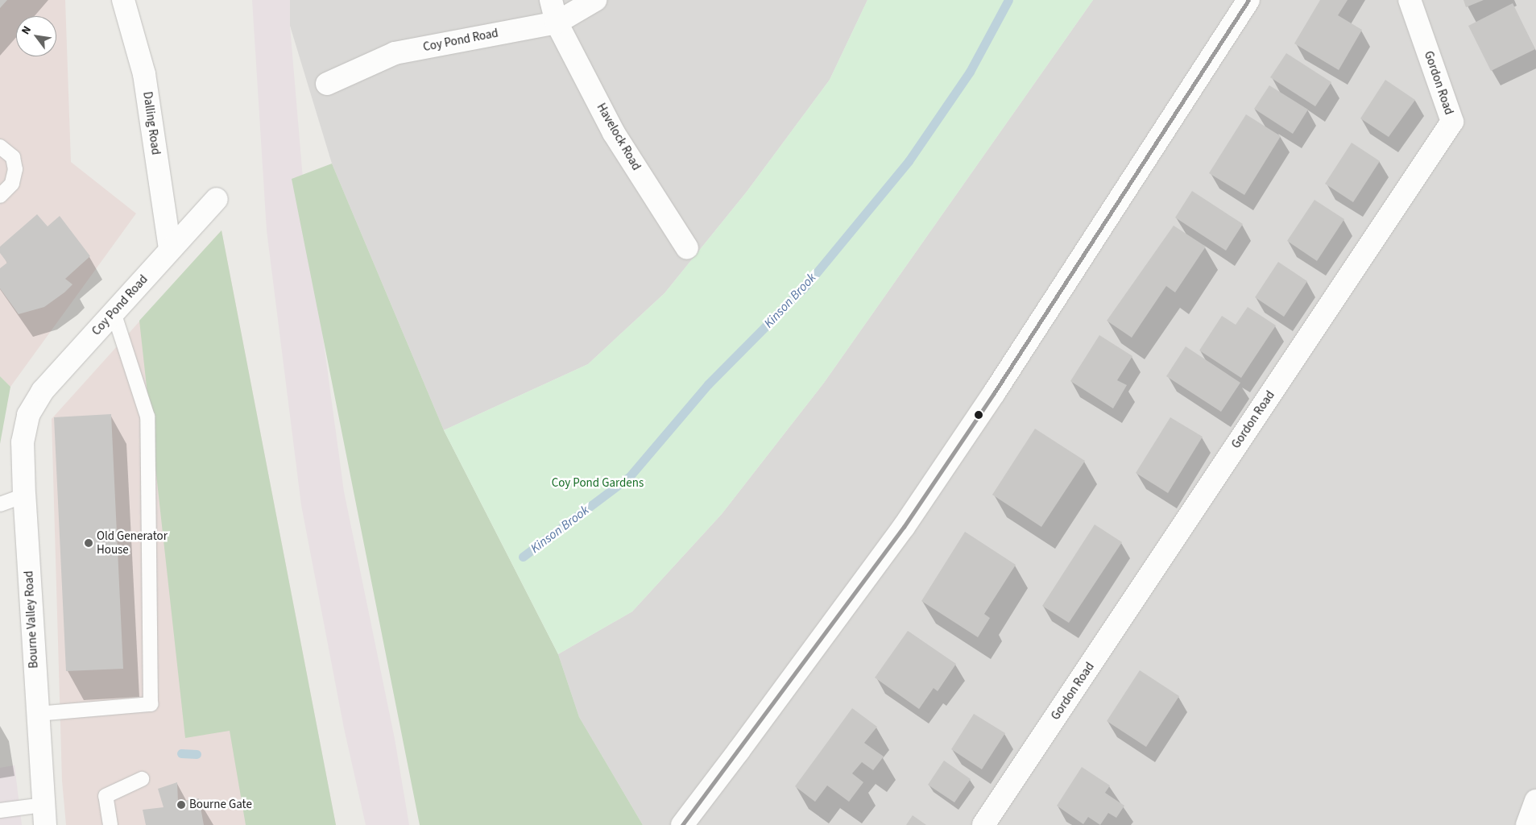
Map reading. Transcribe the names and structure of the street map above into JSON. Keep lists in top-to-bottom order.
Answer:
{
  "streets": {
    "street": [
      "Coy Pond Road",
      "Gordon Road",
      "Dalling Road",
      "Havelock Road",
      "Bourne Valley Road"
    ]
  },
  "crossings": [
    ["Coy Pond Road", "Dalling Road"],
    ["Coy Pond Road", "Havelock Road"],
    ["Coy Pond Road", "Bourne Valley Road"]
  ],
  "water": ["Kinson Brook"],
  "parks": ["Coy Pond Gardens"],
  "places": ["Old Generator House", "Bourne Gate"],
  "north": "top left"
}
